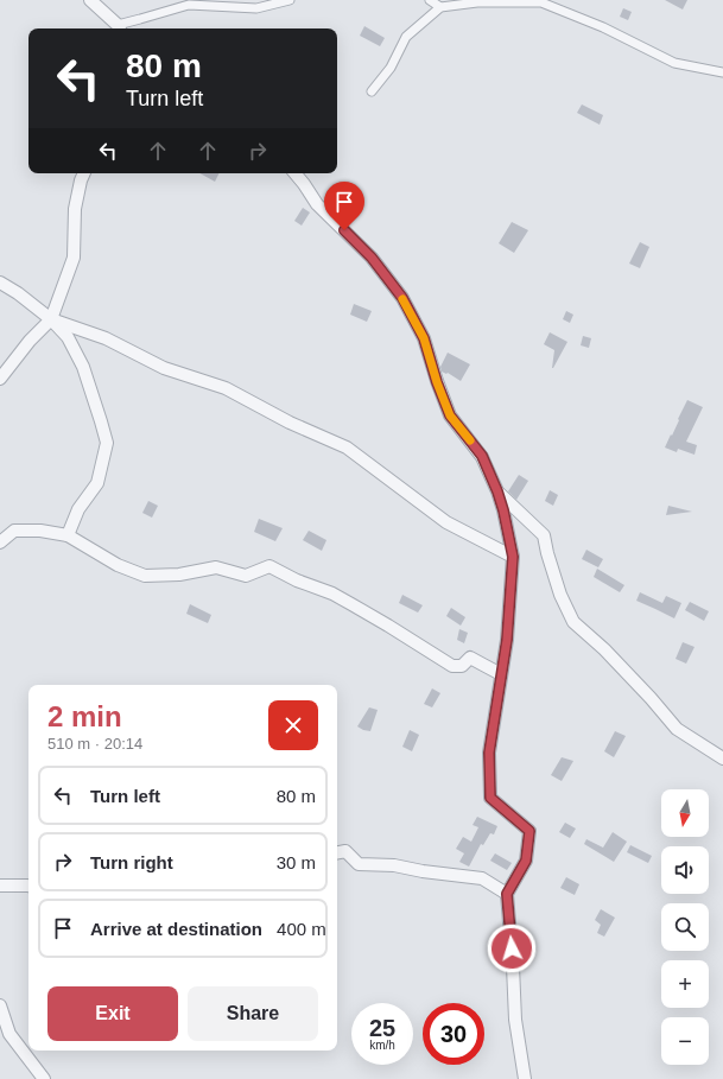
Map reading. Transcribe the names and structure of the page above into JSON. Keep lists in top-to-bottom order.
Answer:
{
  "north": "bottom",
  "page": {
    "turn": ["80 m", "Turn left"],
    "heading": ["2 min", "510 m · 20:14"],
    "list": [
      {
        "name": "Turn left",
        "value": "80 m"
      },
      {
        "name": "Turn right",
        "value": "30 m"
      },
      {
        "name": "Arrive at destination",
        "value": "400 m"
      }
    ],
    "map_buttons": ["+", "−"],
    "buttons": ["Exit", "Share"],
    "speed": "25 km/h",
    "limit": "30"
  }
}
